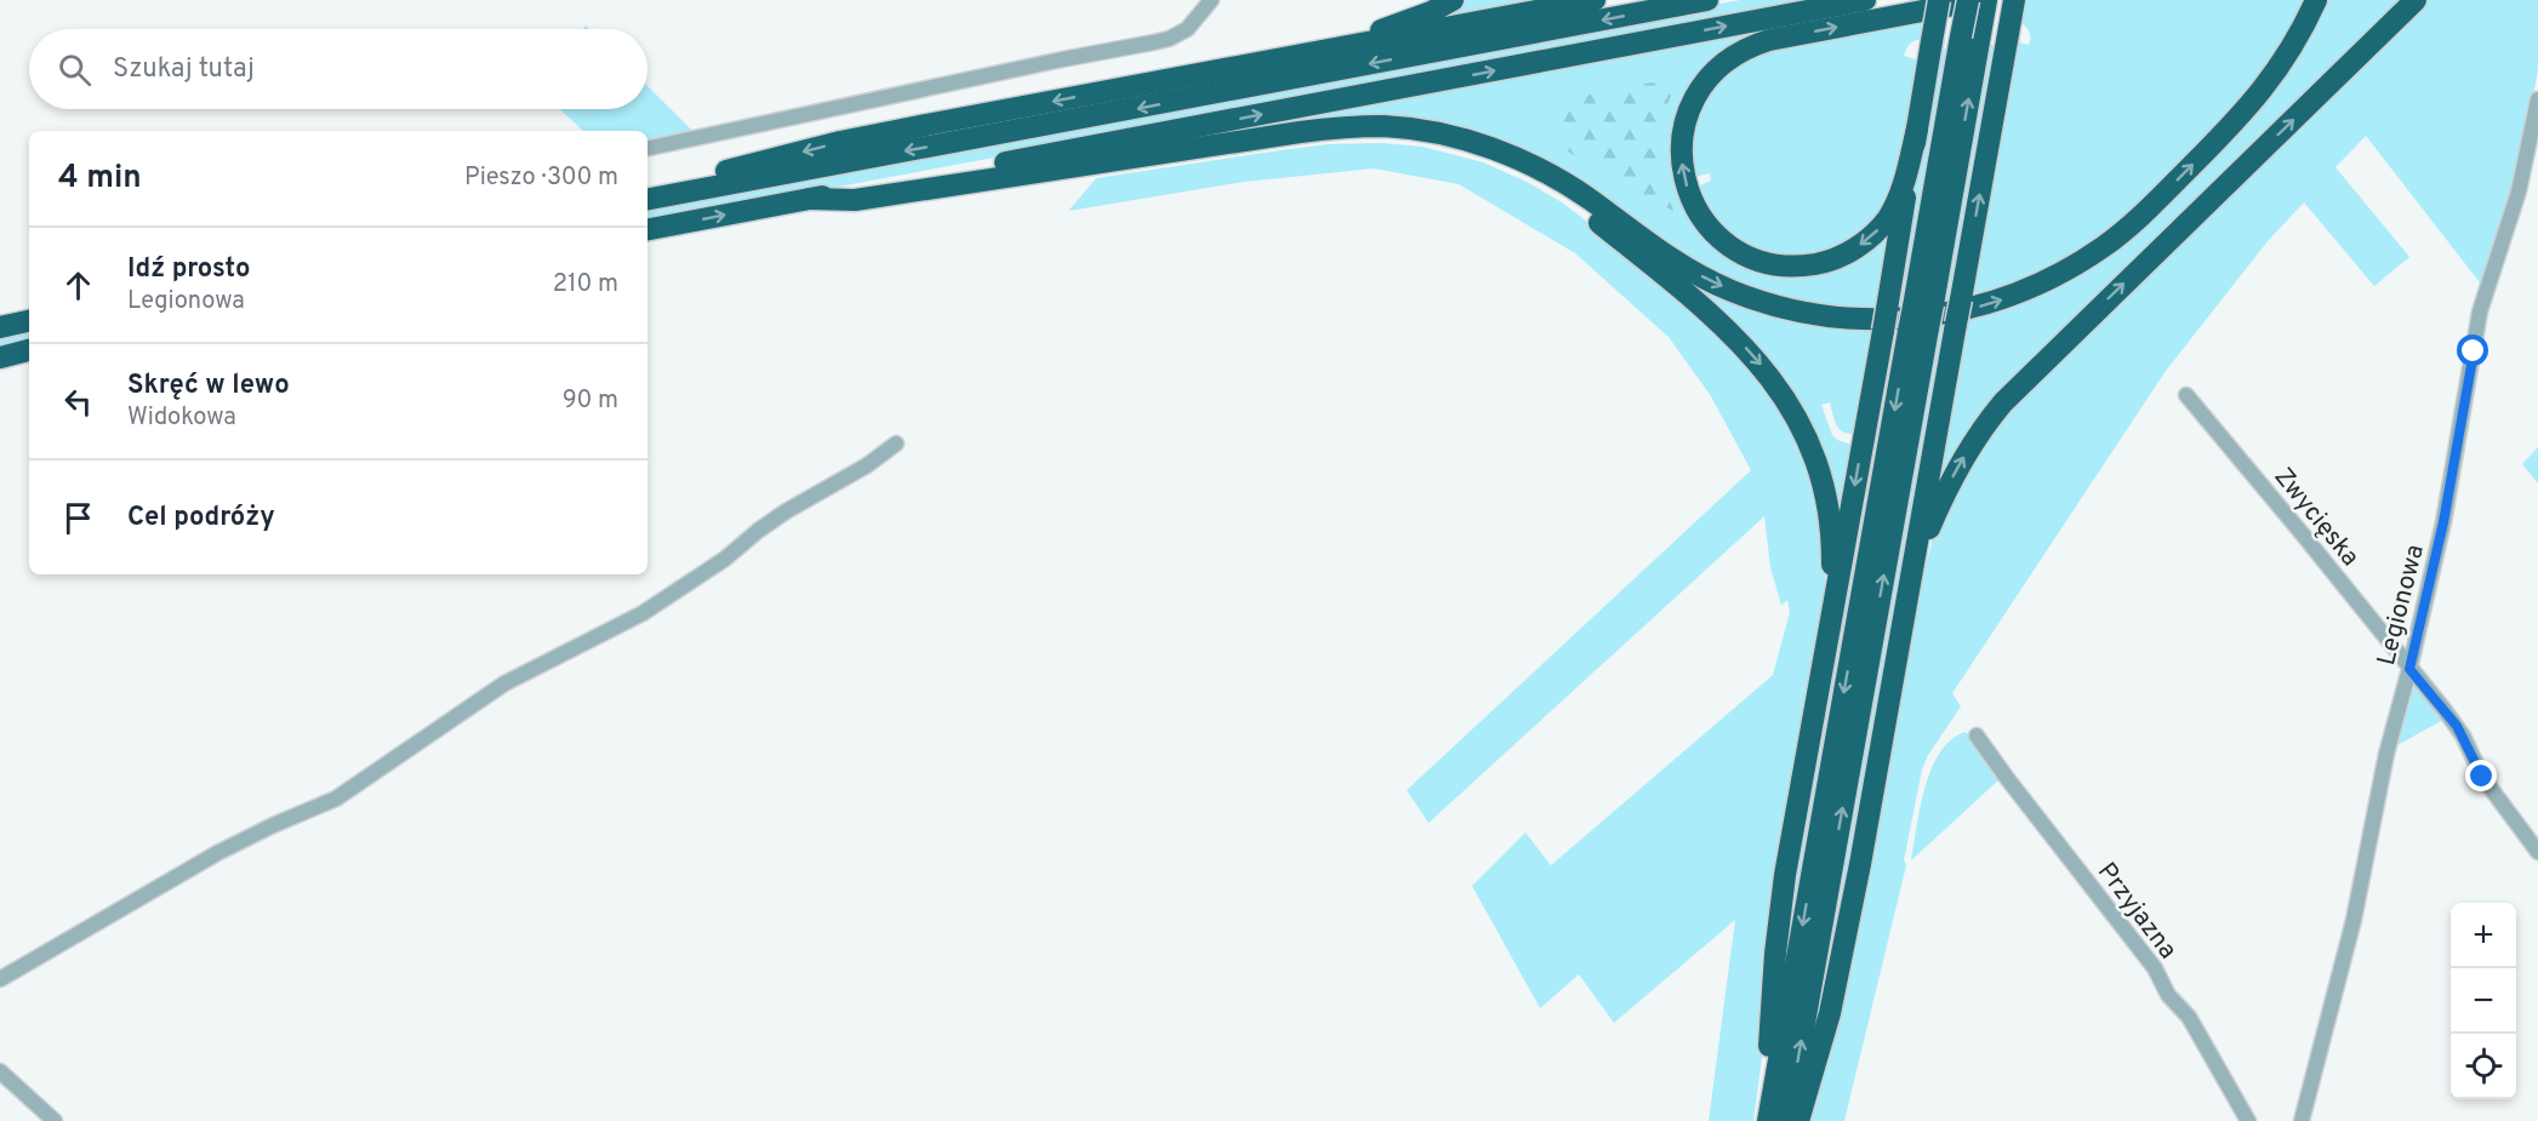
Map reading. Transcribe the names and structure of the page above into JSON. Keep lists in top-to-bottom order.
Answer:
{
  "streets": {
    "street": ["Zwycięska", "Legionowa", "Przyjazna"]
  },
  "crossings": [
    ["Zwycięska", "Legionowa"]
  ],
  "page": {
    "search": "Szukaj tutaj",
    "heading": ["4 min", "Pieszo · 300 m"],
    "list": [
      ["Idź prosto", "Legionowa", "210 m"],
      ["Skręć w lewo", "Widokowa", "90 m"],
      "Cel podróży"
    ],
    "map_buttons": ["+", "−"]
  }
}
